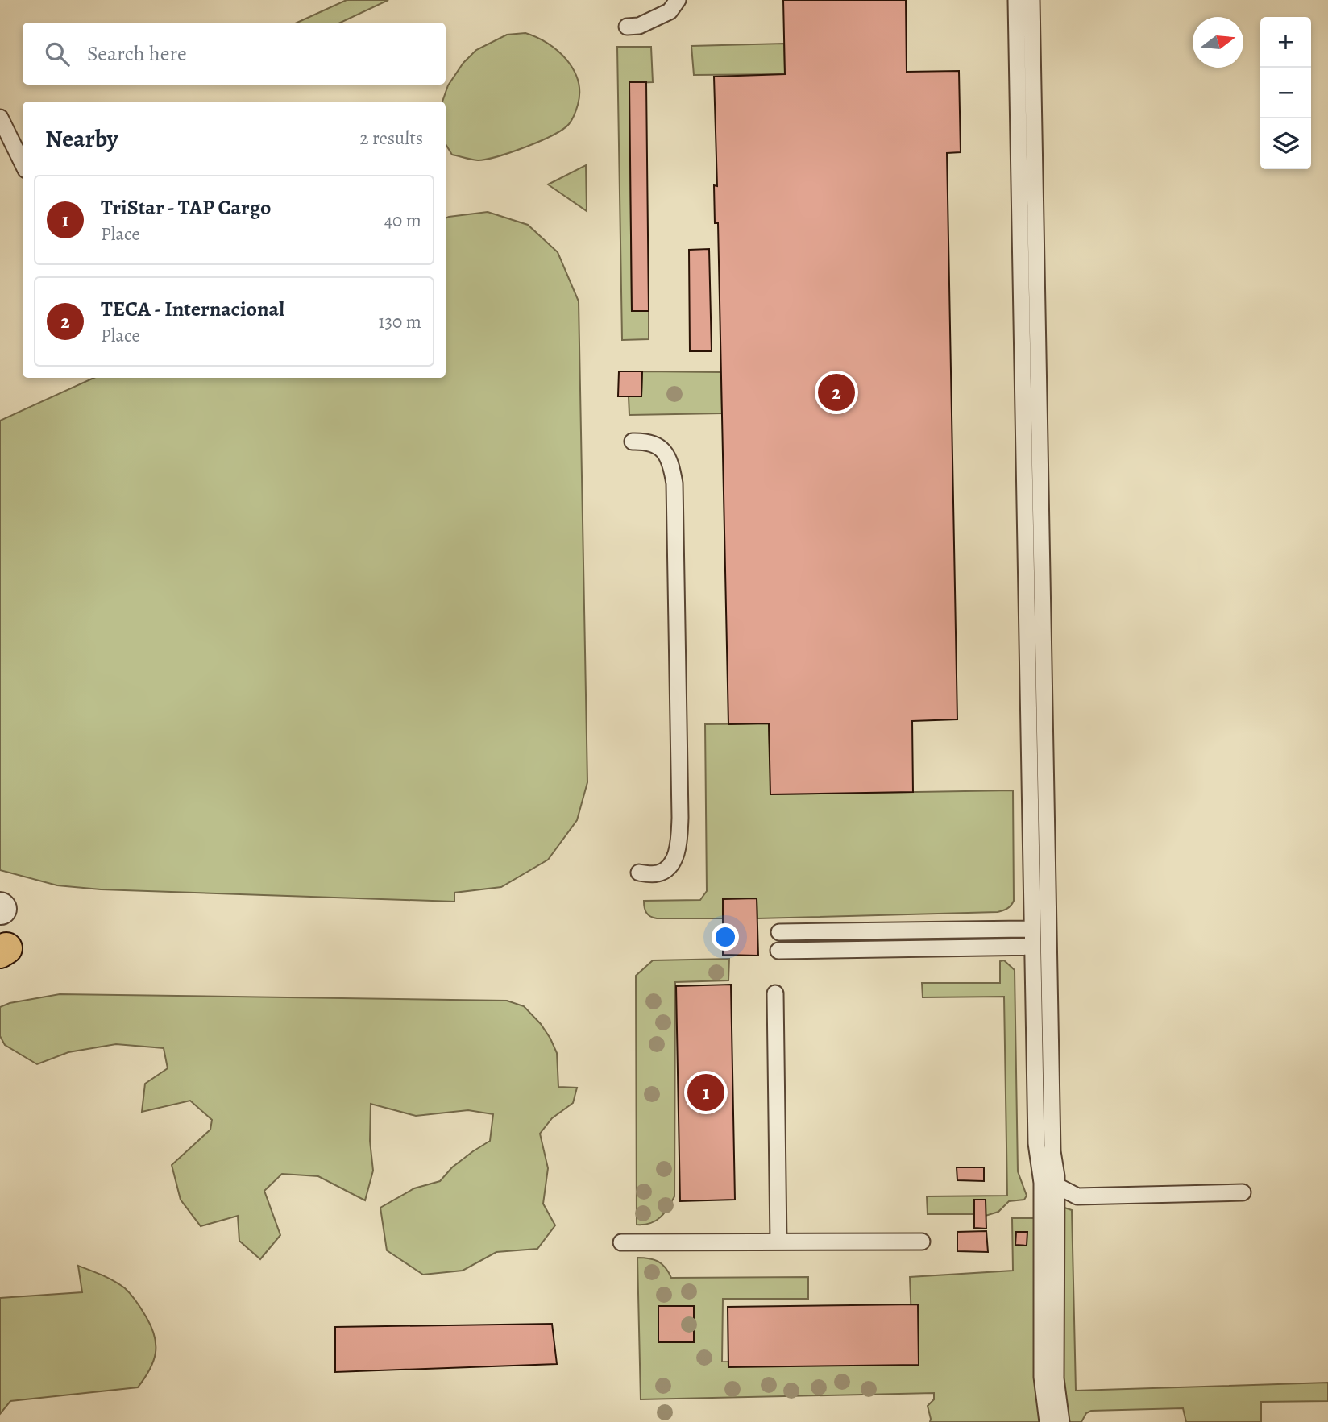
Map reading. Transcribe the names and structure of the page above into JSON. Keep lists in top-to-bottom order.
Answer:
{
  "north": "right",
  "page": {
    "map_buttons": ["+", "−"],
    "search": "Search here",
    "heading": ["Nearby", "2 results"],
    "list": [
      {
        "mark": "1",
        "name": "TriStar - TAP Cargo",
        "note": "Place",
        "value": "40 m"
      },
      {
        "mark": "2",
        "name": "TECA - Internacional",
        "note": "Place",
        "value": "130 m"
      }
    ],
    "pins": ["2", "1"]
  }
}
